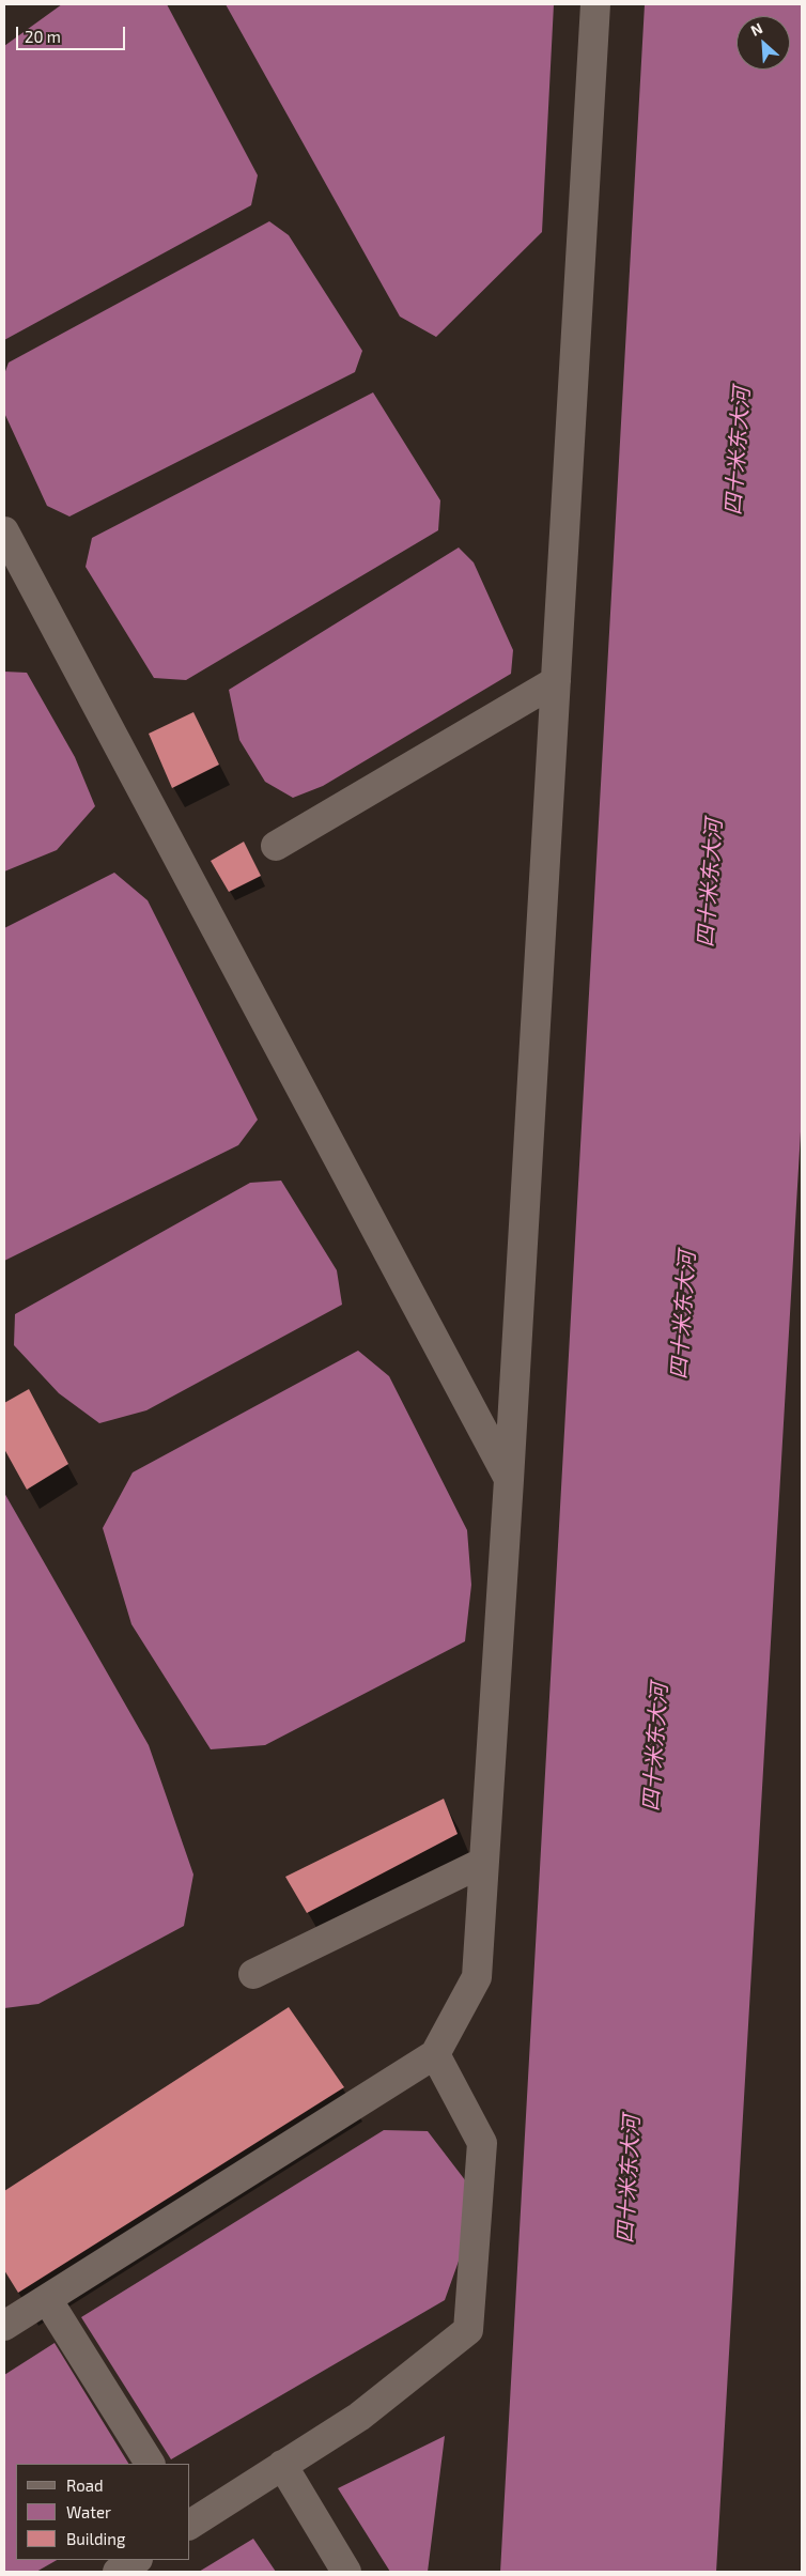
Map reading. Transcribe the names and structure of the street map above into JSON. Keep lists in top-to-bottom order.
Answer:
{
  "water": ["四十米东大河"],
  "legend": ["Road", "Water", "Building"],
  "scale_bar": "20 m",
  "north": "top left"
}
